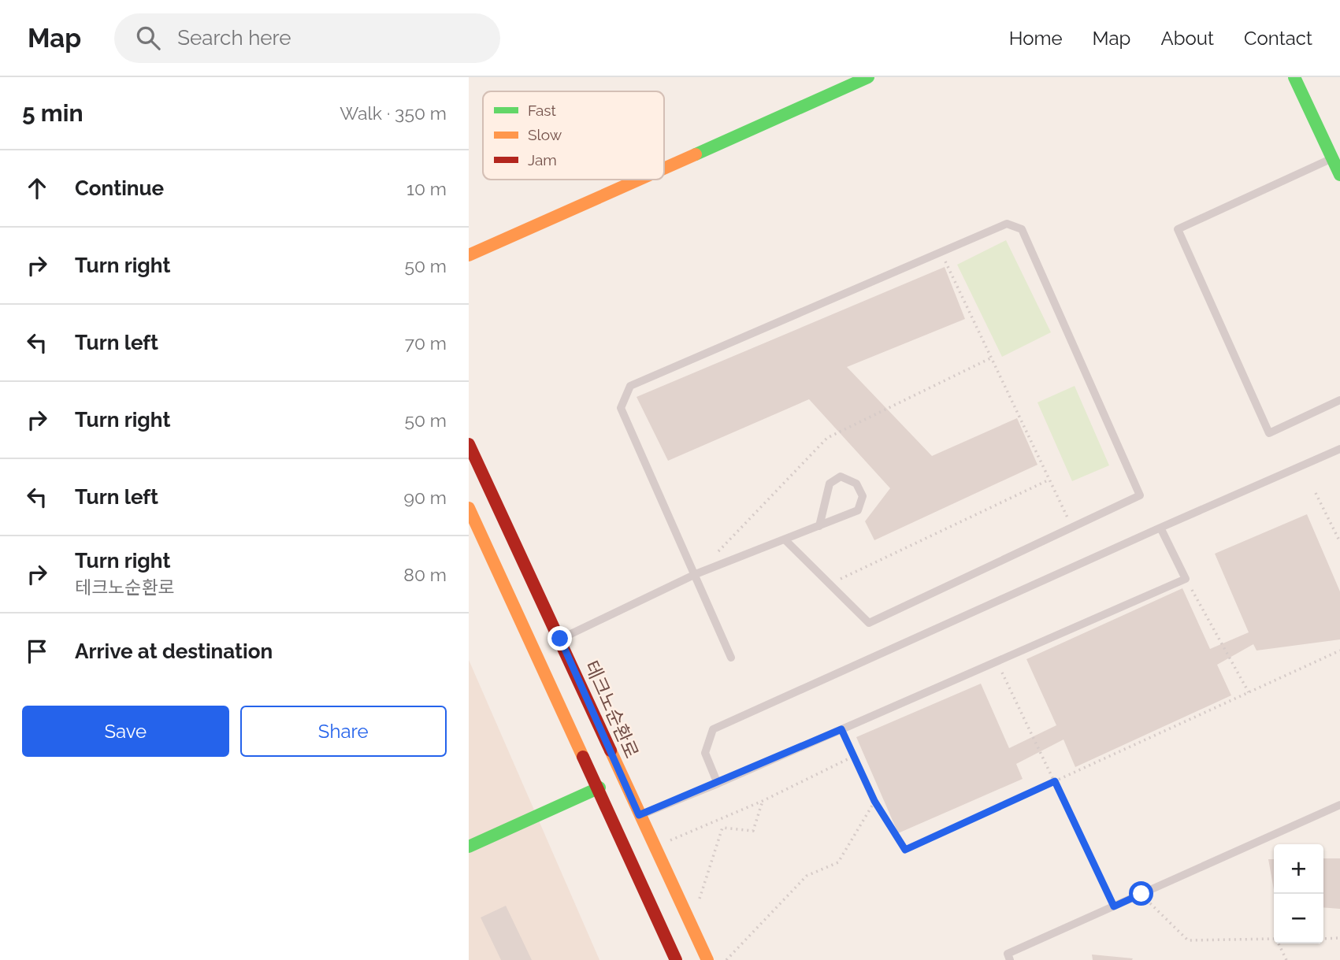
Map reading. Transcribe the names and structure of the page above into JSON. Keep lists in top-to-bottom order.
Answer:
{
  "streets": {
    "street": ["테크노순환로"]
  },
  "legend": ["Fast", "Slow", "Jam"],
  "page": {
    "header": "Map",
    "search": "Search here",
    "nav": [
      "Home",
      "Map",
      "About",
      "Contact"
    ],
    "heading": ["5 min", "Walk · 350 m"],
    "list": [
      ["Continue", "10 m"],
      ["Turn right", "50 m"],
      ["Turn left", "70 m"],
      ["Turn right", "50 m"],
      ["Turn left", "90 m"],
      ["Turn right", "테크노순환로", "80 m"],
      "Arrive at destination"
    ],
    "buttons": ["Save", "Share"],
    "map_buttons": ["+", "−"]
  }
}
